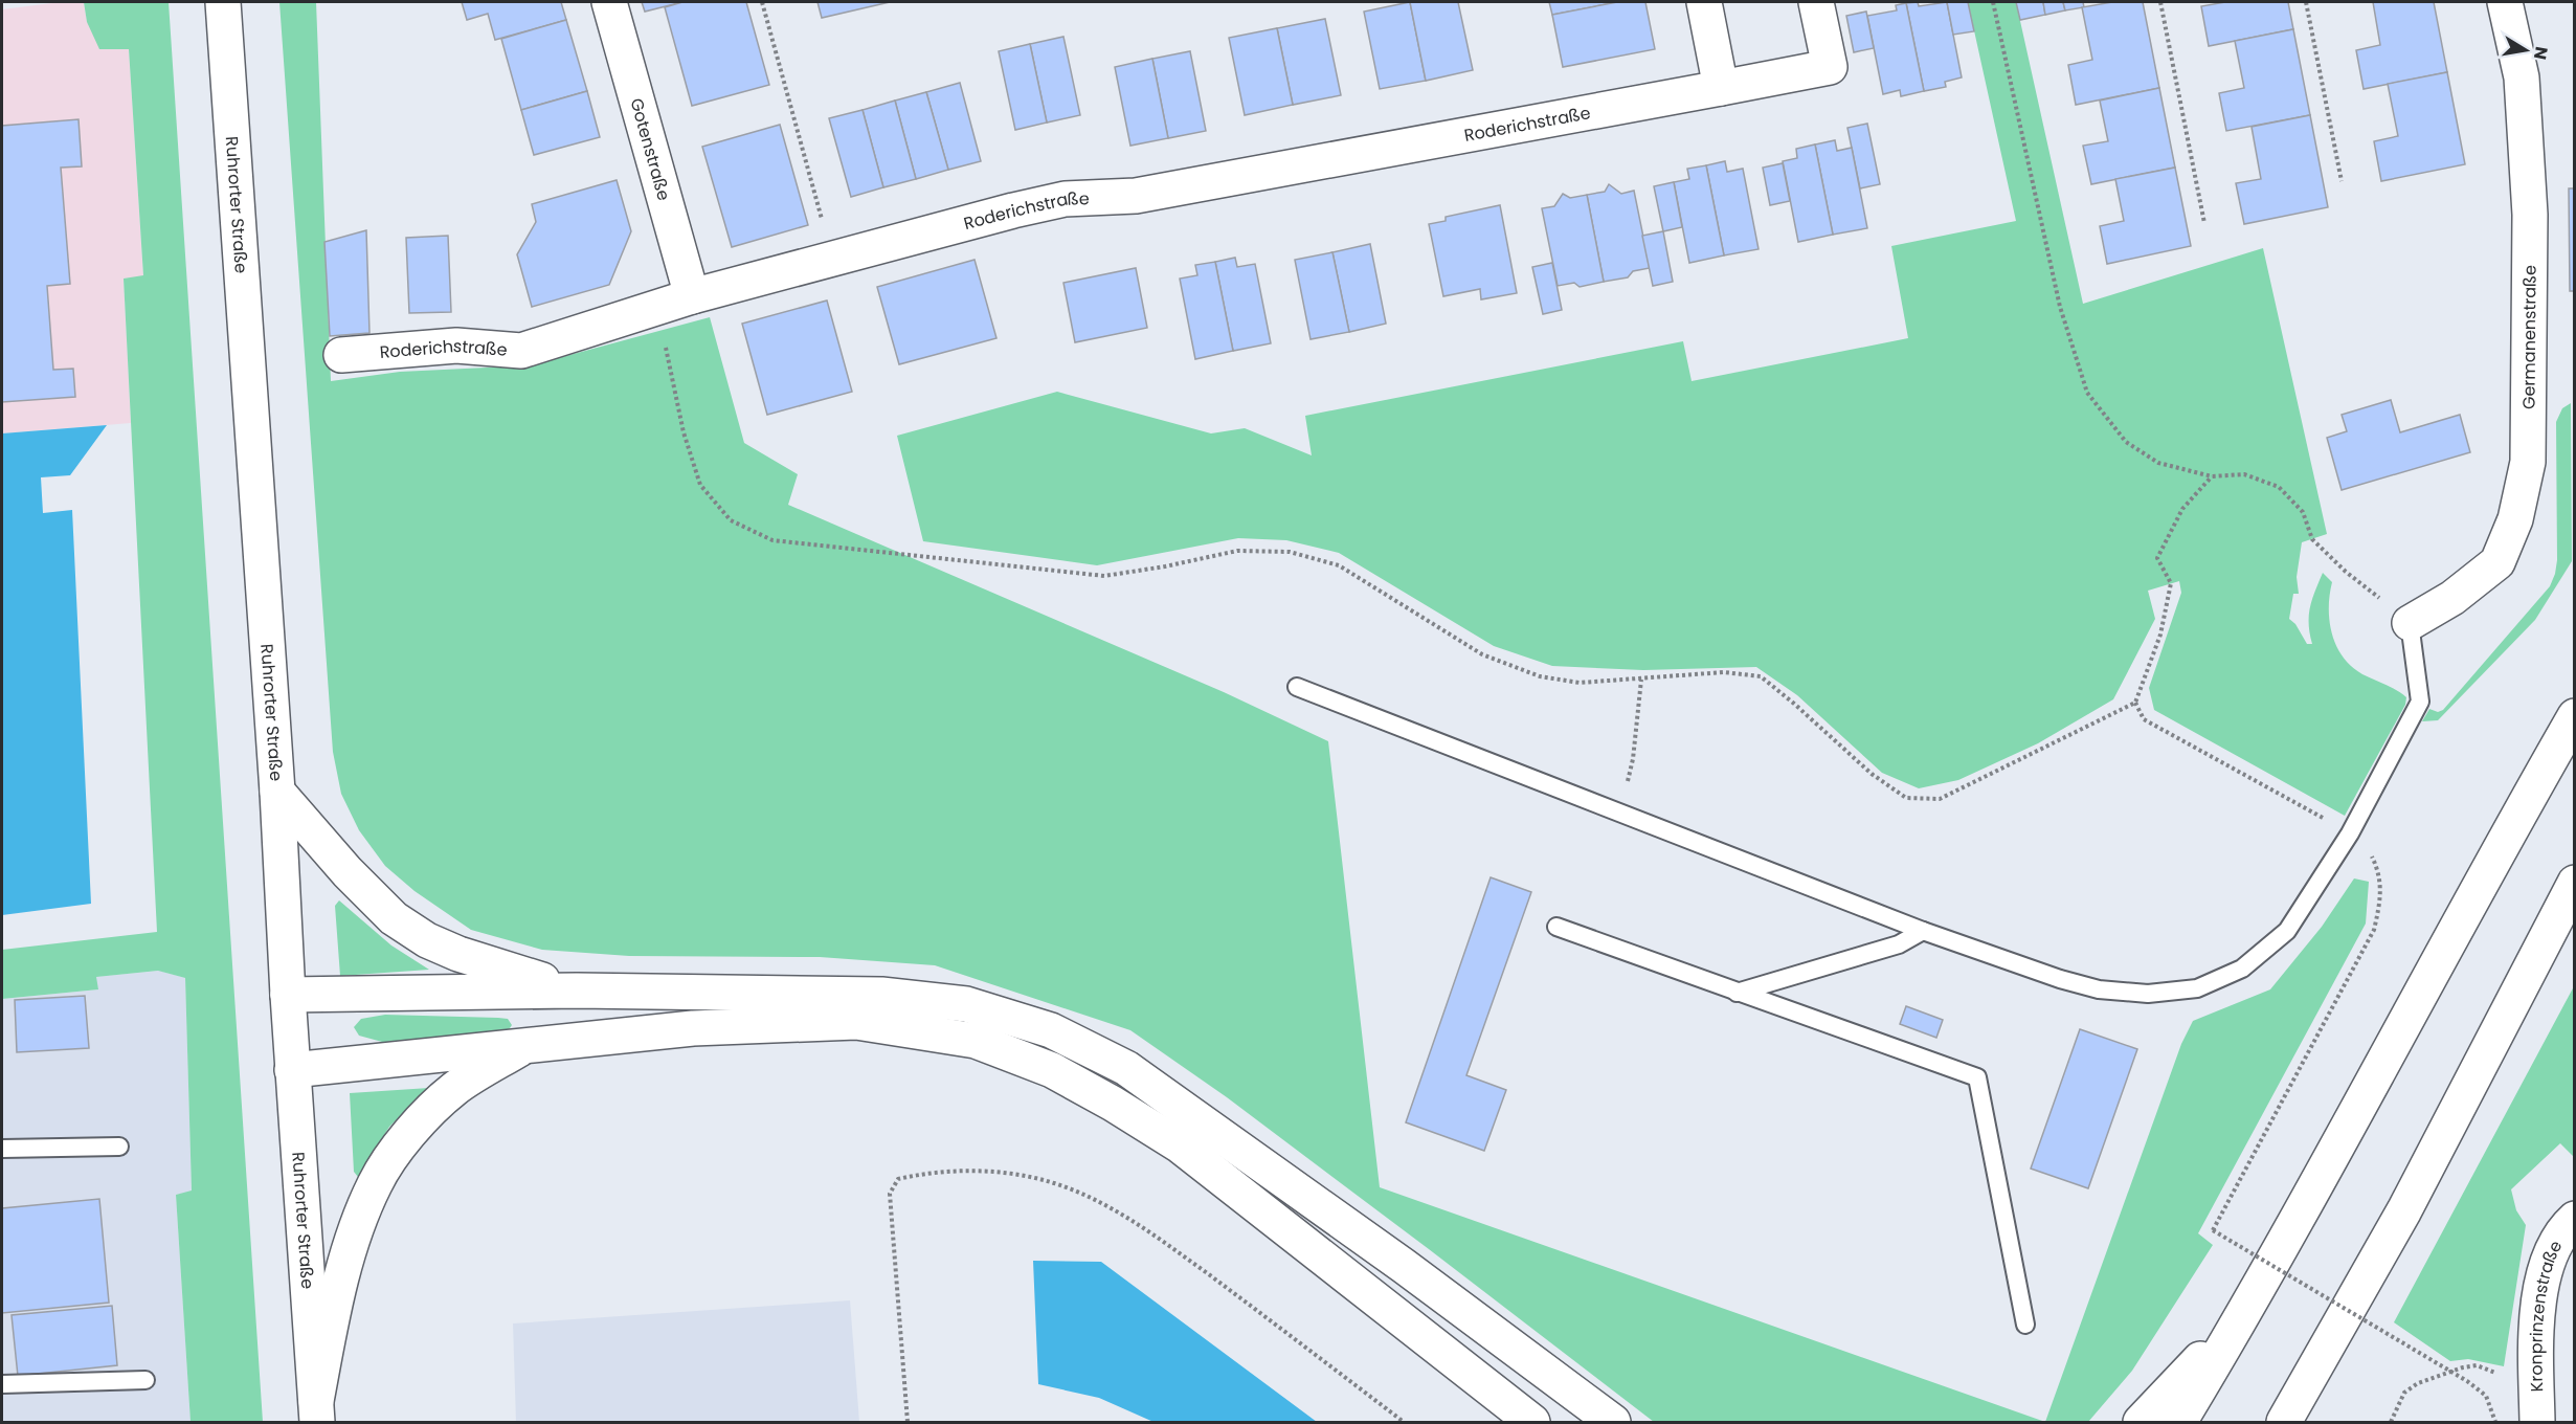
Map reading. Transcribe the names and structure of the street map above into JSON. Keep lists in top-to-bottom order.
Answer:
{
  "streets": {
    "main road": [
      "Roderichstraße",
      "Gotenstraße",
      "Ruhrorter Straße",
      "Germanenstraße",
      "Kronprinzenstraße"
    ]
  },
  "crossings": [
    ["Roderichstraße", "Gotenstraße"]
  ],
  "north": "right"
}
